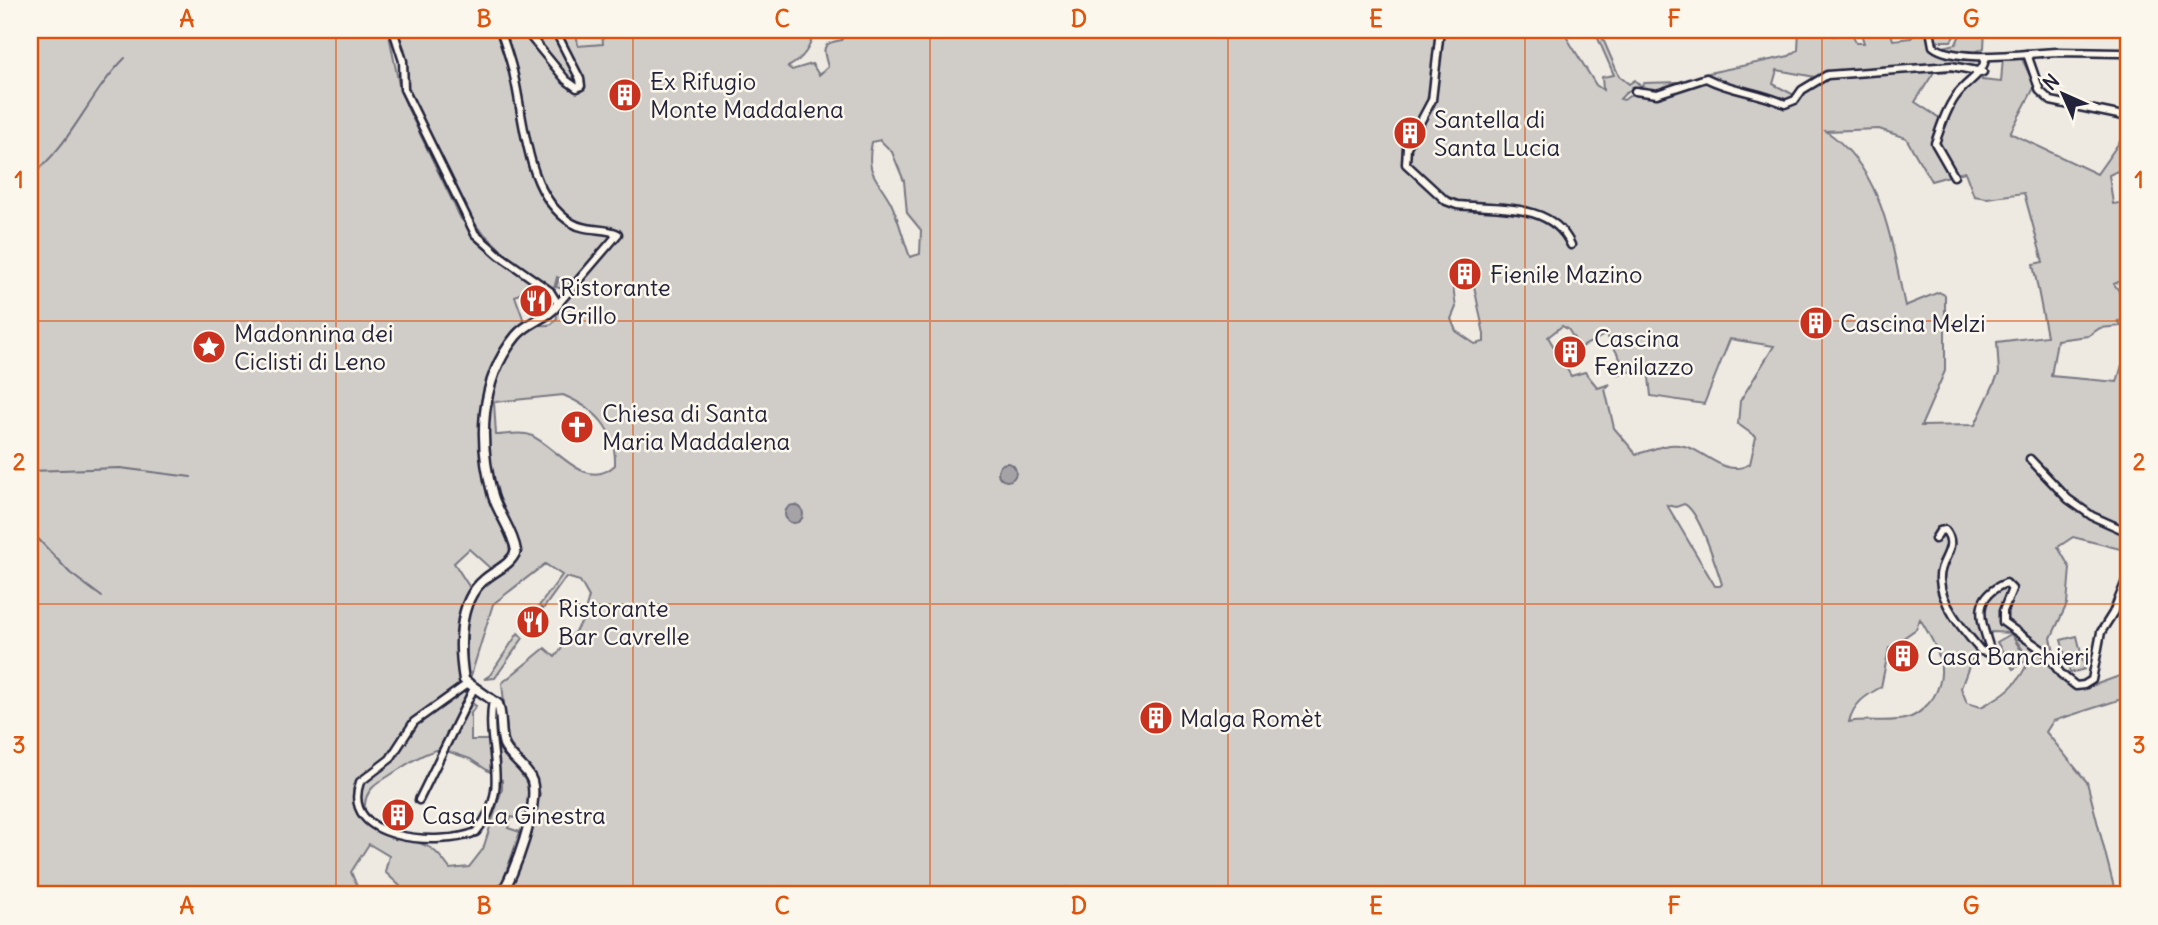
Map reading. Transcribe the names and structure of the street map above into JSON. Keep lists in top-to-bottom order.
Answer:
{
  "places": {
    "building": [
      "Ex Rifugio Monte Maddalena",
      "Santella di Santa Lucia",
      "Fienile Mazino",
      "Cascina Melzi",
      "Cascina Fenilazzo",
      "Casa Banchieri",
      "Malga Romèt",
      "Casa La Ginestra"
    ],
    "restaurant": ["Ristorante Grillo", "Ristorante Bar Cavrelle"],
    "place": ["Madonnina dei Ciclisti di Leno"],
    "church": ["Chiesa di Santa Maria Maddalena"]
  },
  "north": "top left",
  "grid": {
    "columns": [
      "A",
      "B",
      "C",
      "D",
      "E",
      "F",
      "G"
    ],
    "rows": ["1", "2", "3"]
  }
}
